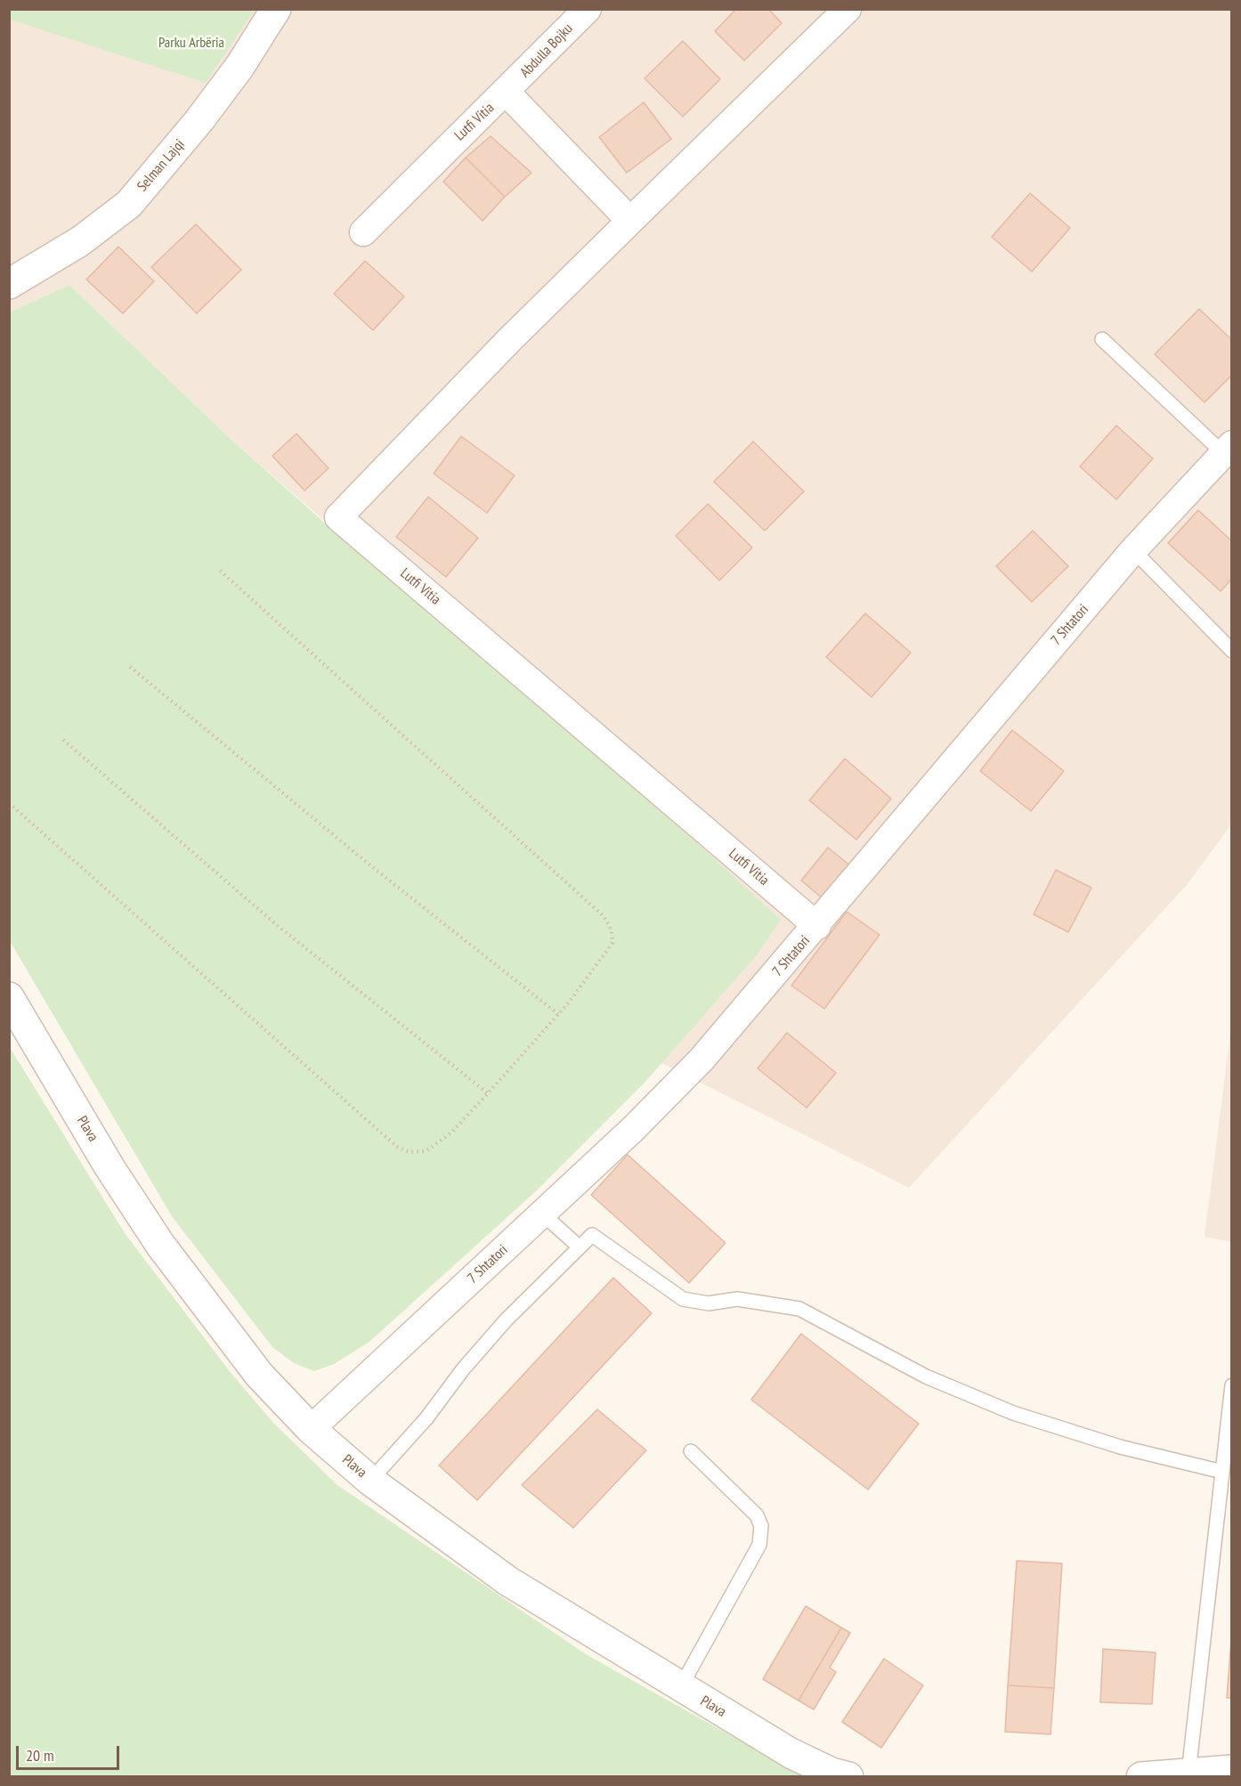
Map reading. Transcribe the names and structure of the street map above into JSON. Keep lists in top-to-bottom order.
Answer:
{
  "streets": {
    "street": [
      "Abdulla Bojku",
      "Lutfi Vitia",
      "Selman Lajqi",
      "7 Shtatori",
      "Plava"
    ]
  },
  "crossings": [
    ["Abdulla Bojku", "Lutfi Vitia"],
    ["Lutfi Vitia", "7 Shtatori"],
    ["7 Shtatori", "Plava"]
  ],
  "parks": ["Parku Arbëria"],
  "scale_bar": "20 m"
}
